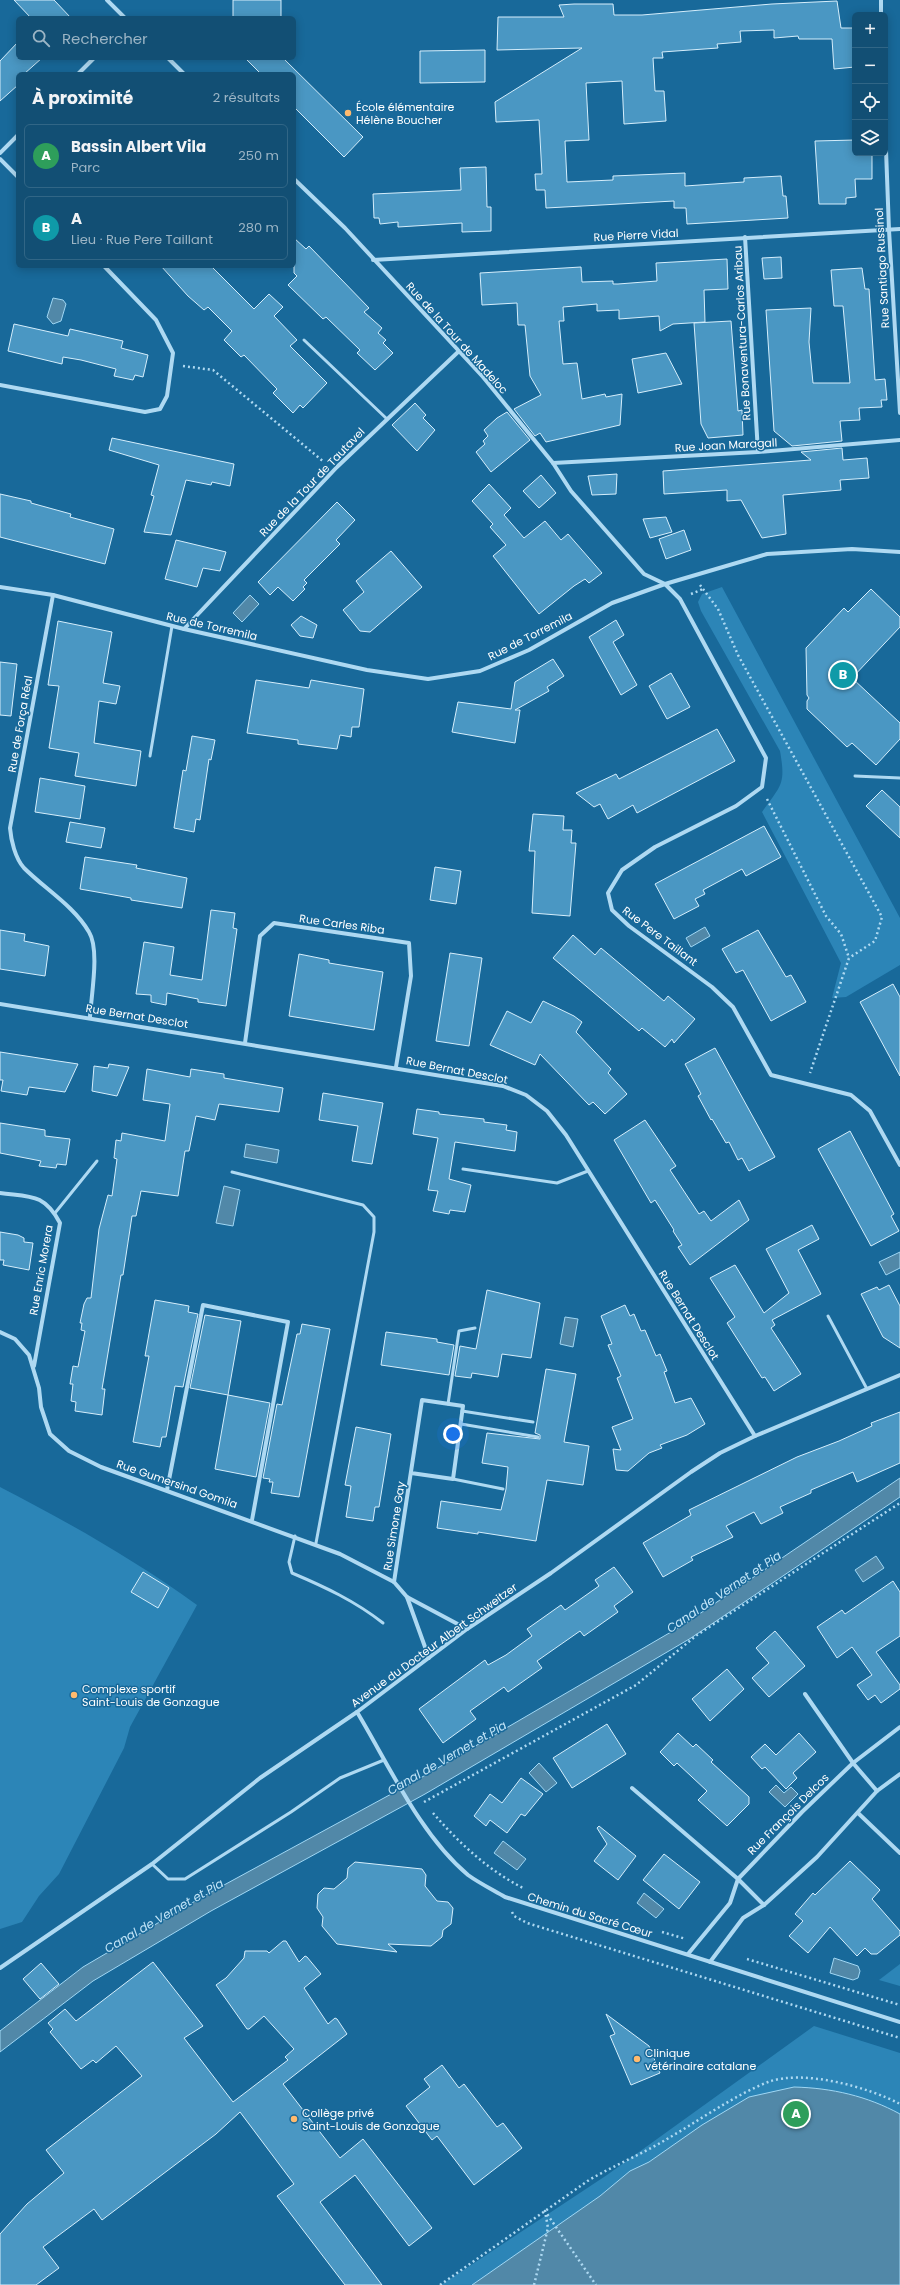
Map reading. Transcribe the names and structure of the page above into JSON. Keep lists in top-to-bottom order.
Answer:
{
  "streets": {
    "street": [
      "Rue Pierre Vidal",
      "Rue Santiago Russinol",
      "Rue Bonaventura-Carlos Aribau",
      "Rue de la Tour de Madeloc",
      "Rue Joan Maragall",
      "Rue de la Tour de Tautavel",
      "Rue de Torremila",
      "Rue de Força Réal",
      "Rue Carles Riba",
      "Rue Pere Taillant",
      "Rue Bernat Desclot",
      "Rue Enric Morera",
      "Rue Gumersind Gomila",
      "Rue Simone Gay",
      "Avenue du Docteur Albert Schweitzer",
      "Rue François Delcos",
      "Chemin du Sacré Cœur"
    ]
  },
  "crossings": [
    ["Rue Pierre Vidal", "Rue Santiago Russinol"],
    ["Rue Pierre Vidal", "Rue Bonaventura-Carlos Aribau"],
    ["Rue Pierre Vidal", "Rue de la Tour de Madeloc"],
    ["Rue Bonaventura-Carlos Aribau", "Rue Joan Maragall"],
    ["Rue de la Tour de Madeloc", "Rue Joan Maragall"],
    ["Rue de la Tour de Madeloc", "Rue de la Tour de Tautavel"],
    ["Rue de la Tour de Madeloc", "Rue de Torremila"],
    ["Rue de la Tour de Tautavel", "Rue de Torremila"],
    ["Rue de Torremila", "Rue de Força Réal"],
    ["Rue de Força Réal", "Rue Bernat Desclot"],
    ["Rue Carles Riba", "Rue Bernat Desclot"],
    ["Rue Bernat Desclot", "Avenue du Docteur Albert Schweitzer"],
    ["Rue Enric Morera", "Rue Gumersind Gomila"],
    ["Rue Gumersind Gomila", "Rue Simone Gay"],
    ["Rue Gumersind Gomila", "Avenue du Docteur Albert Schweitzer"],
    ["Avenue du Docteur Albert Schweitzer", "Chemin du Sacré Cœur"],
    ["Rue François Delcos", "Chemin du Sacré Cœur"]
  ],
  "water": ["Canal de Vernet et Pia"],
  "places": [
    "École élémentaire Hélène Boucher",
    "Complexe sportif Saint-Louis de Gonzague",
    "Clinique vétérinaire catalane",
    "Collège privé Saint-Louis de Gonzague"
  ],
  "page": {
    "map_buttons": ["+", "−"],
    "search": "Rechercher",
    "heading": ["À proximité", "2 résultats"],
    "list": [
      {
        "mark": "A",
        "name": "Bassin Albert Vila",
        "note": "Parc",
        "value": "250 m"
      },
      {
        "mark": "B",
        "name": "A",
        "note": "Lieu · Rue Pere Taillant",
        "value": "280 m"
      }
    ],
    "pins": ["B", "A"]
  }
}
